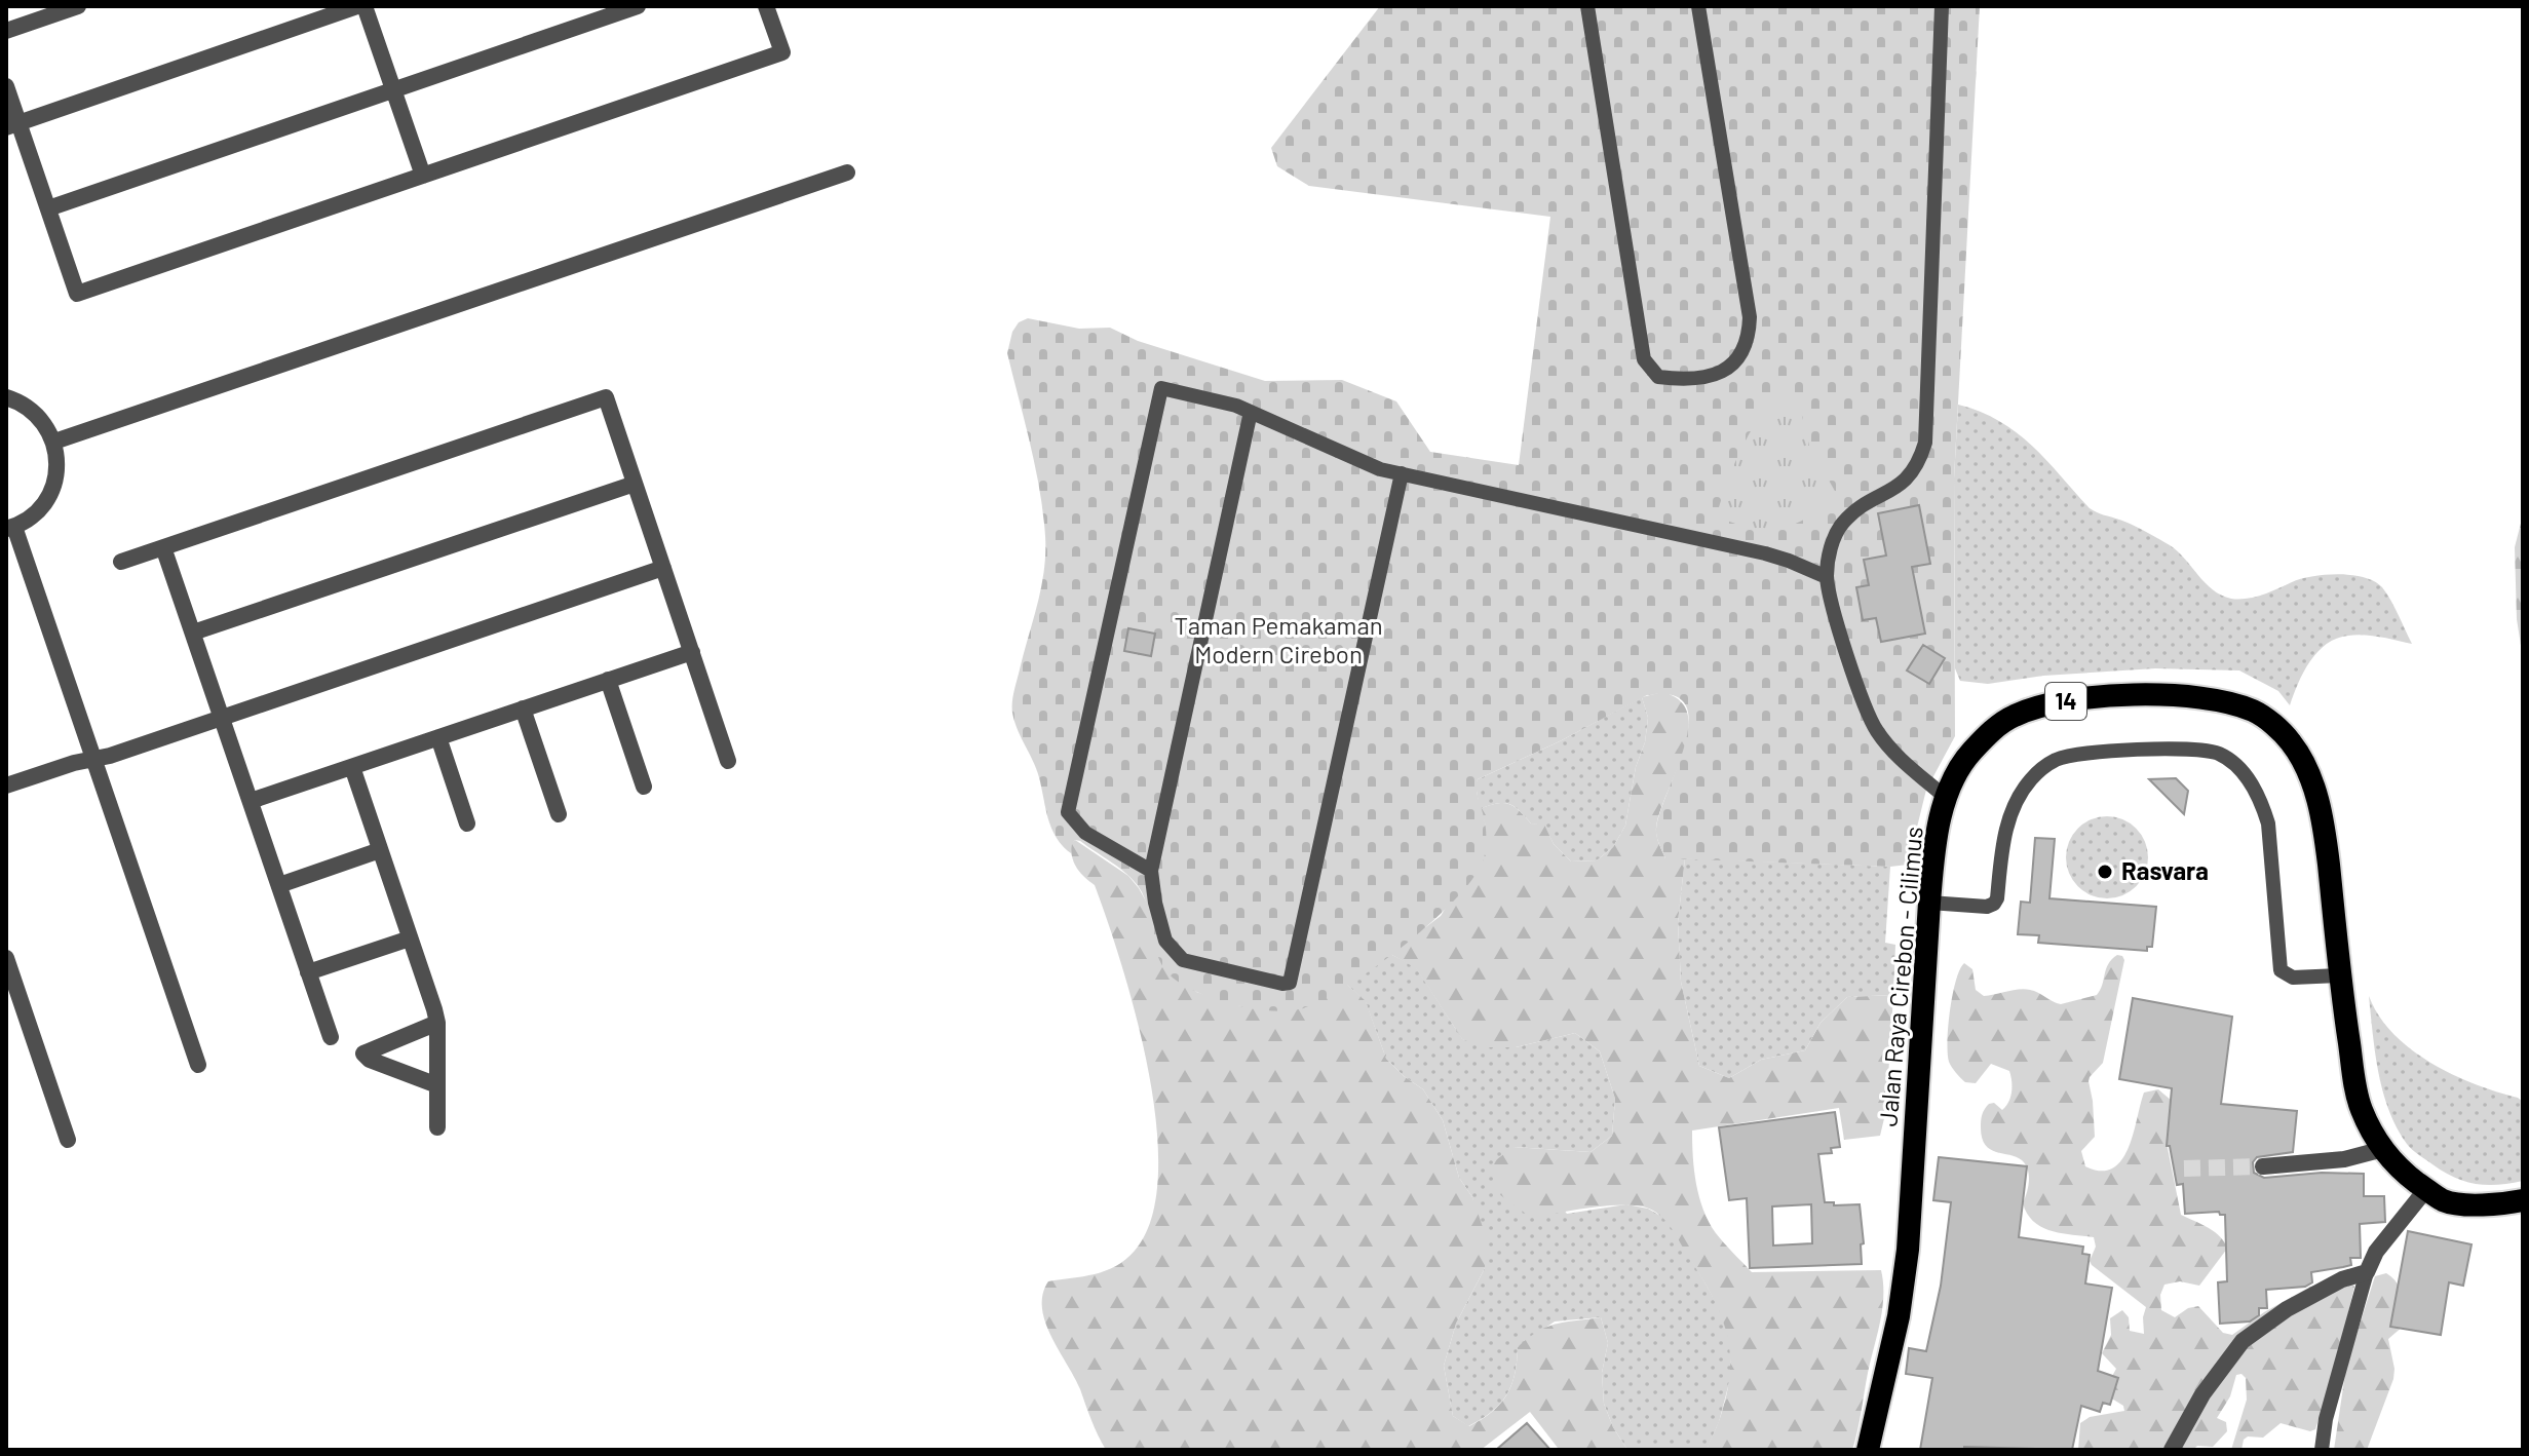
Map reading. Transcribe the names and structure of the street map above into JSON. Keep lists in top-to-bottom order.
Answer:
{
  "streets": {
    "highway": ["14", "Jalan Raya Cirebon - Cilimus"]
  },
  "parks": ["Taman Pemakaman Modern Cirebon"],
  "places": ["Rasvara"]
}
